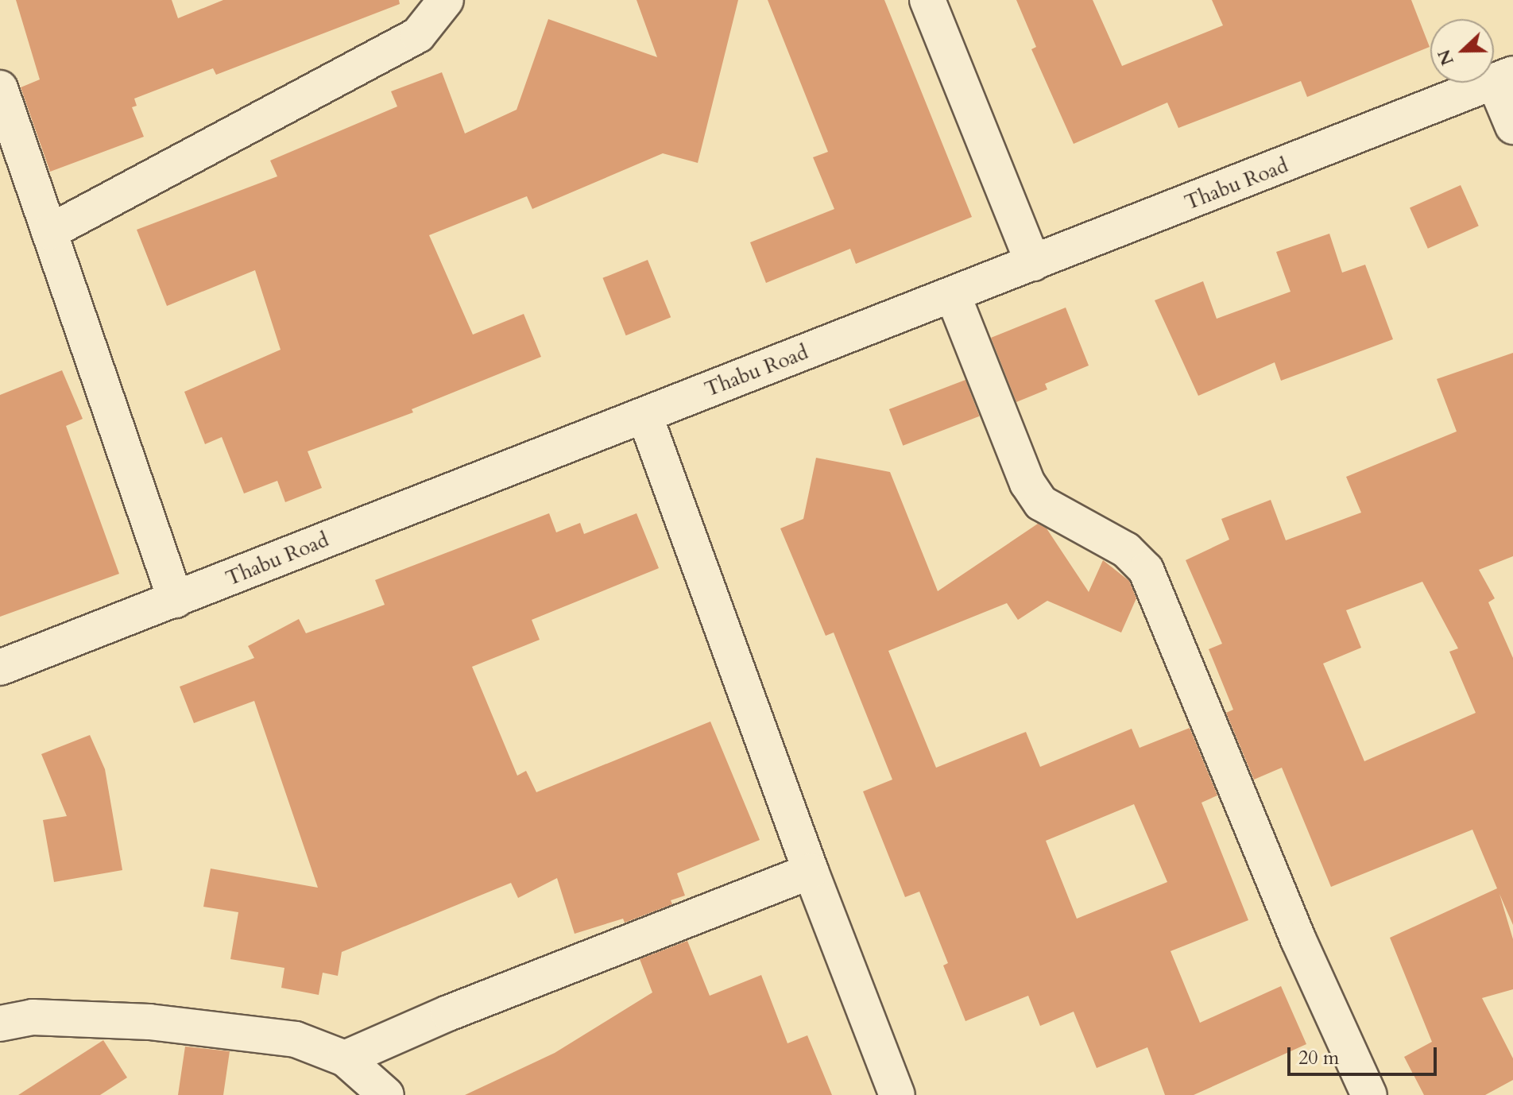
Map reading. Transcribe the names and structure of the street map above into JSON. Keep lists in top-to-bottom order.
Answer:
{
  "streets": {
    "street": ["Thabu Road"]
  },
  "scale_bar": "20 m",
  "north": "left"
}
